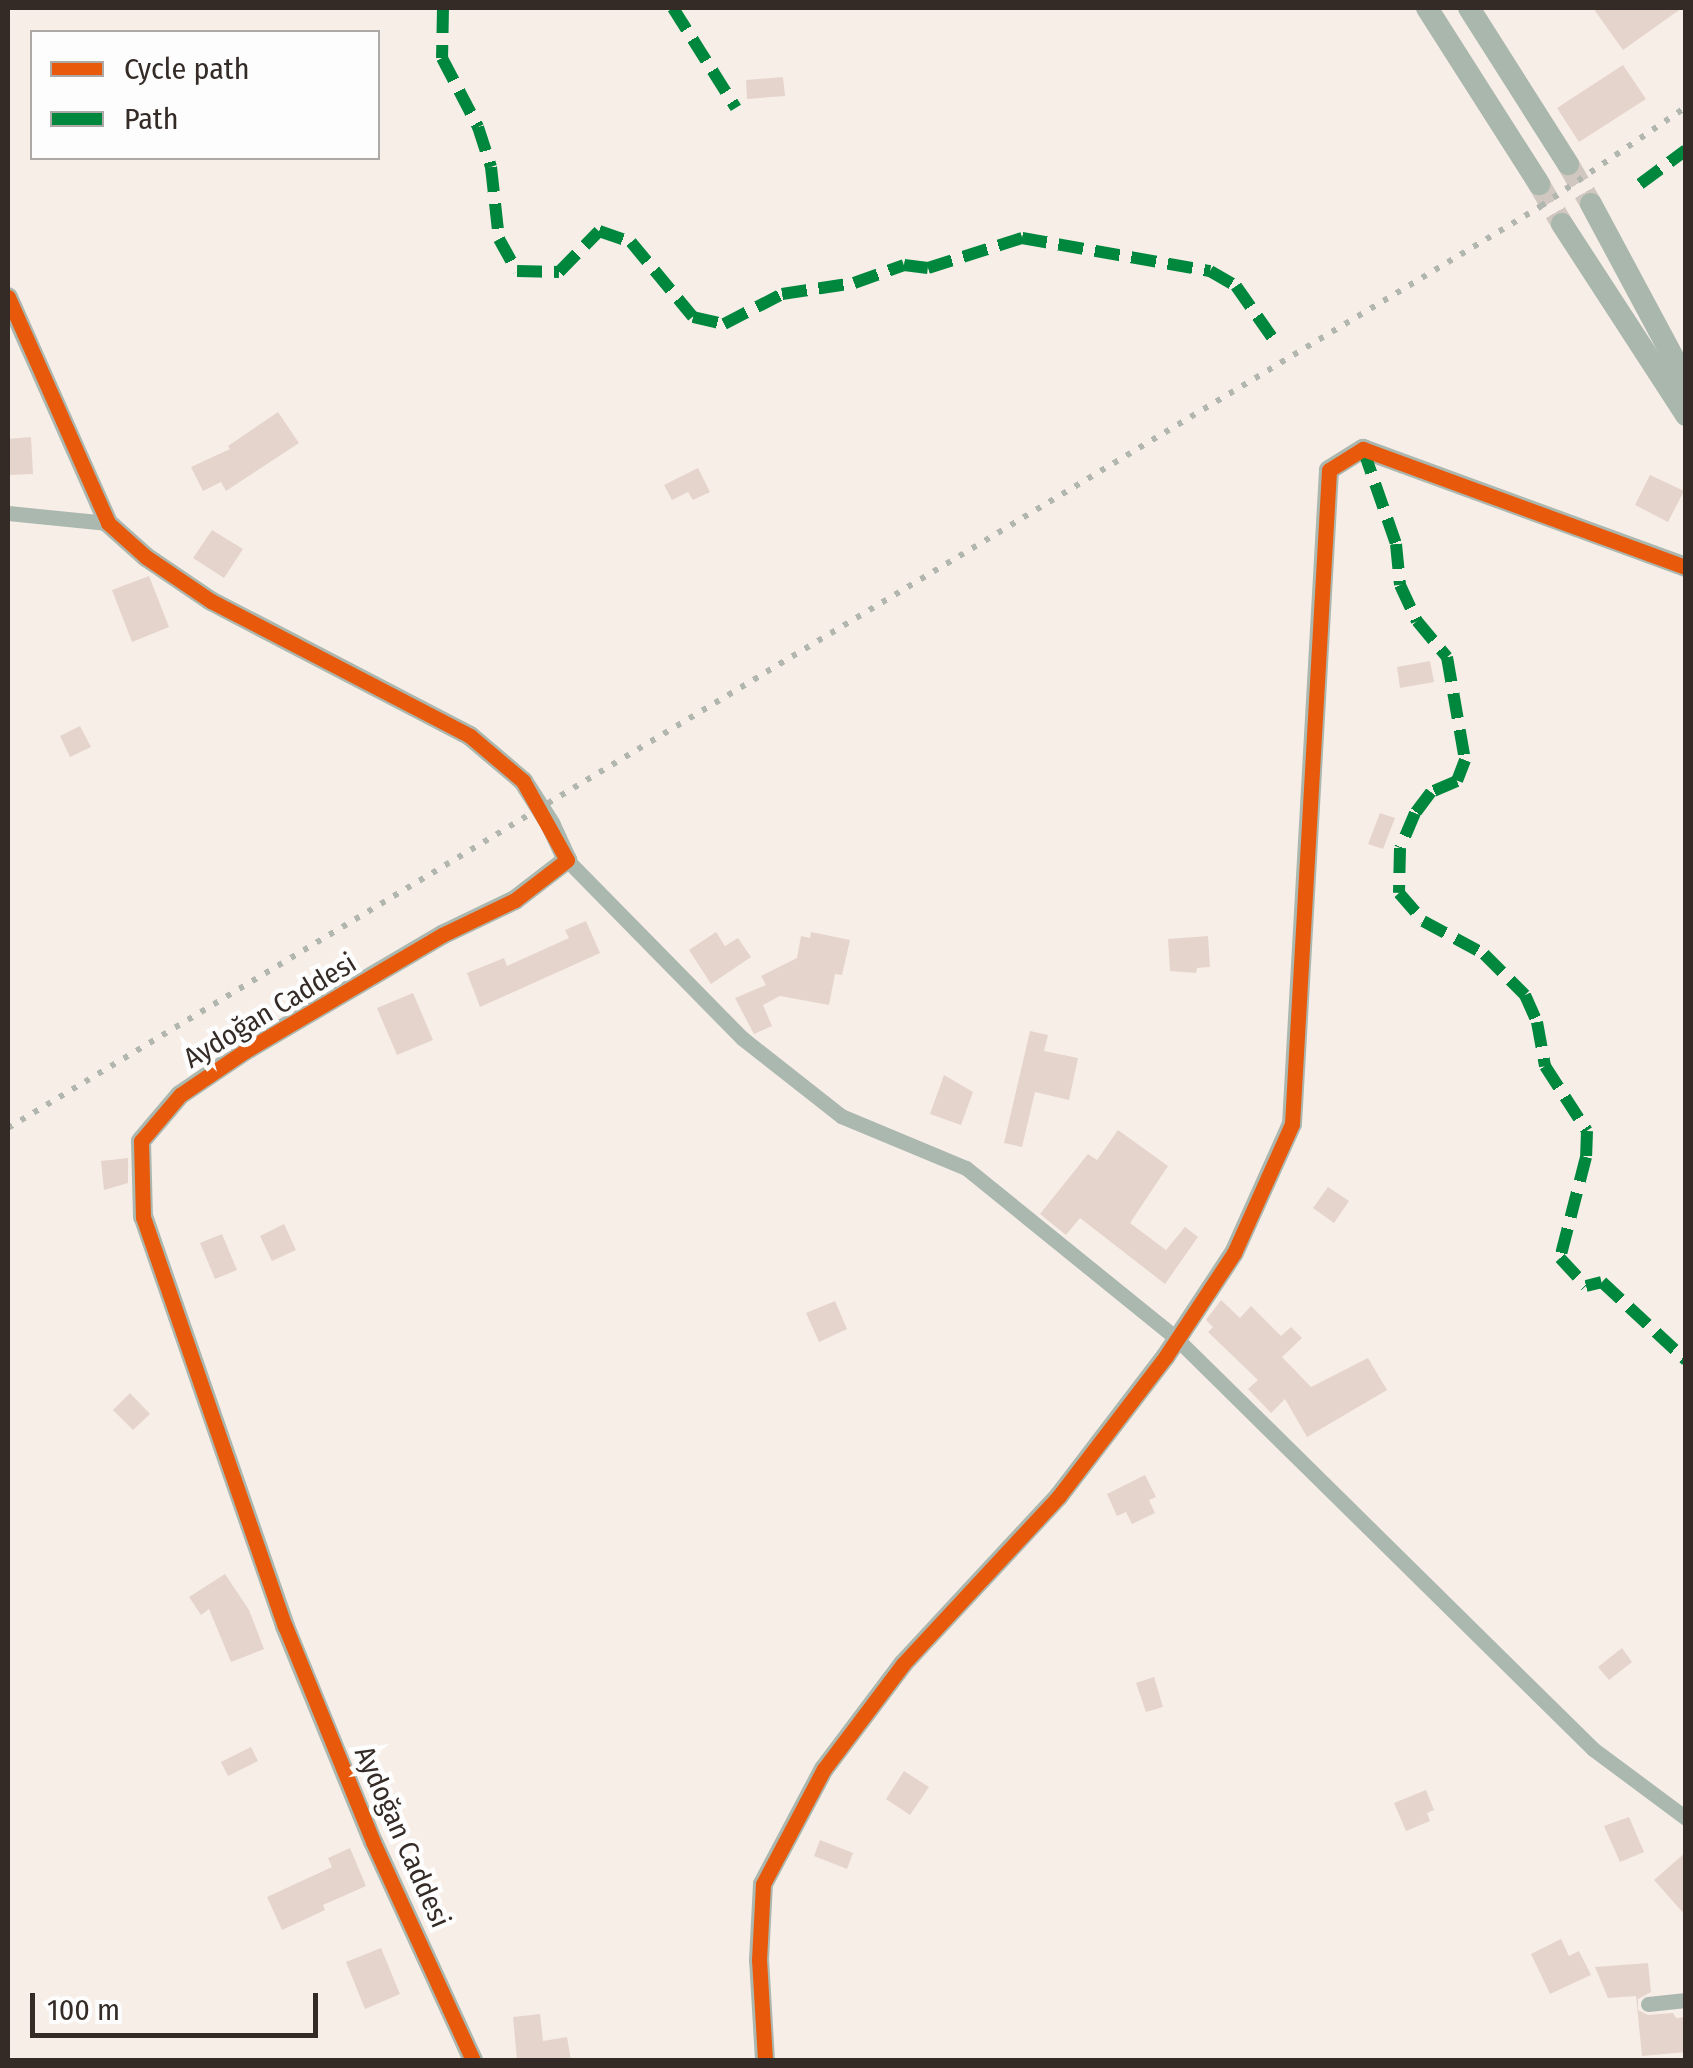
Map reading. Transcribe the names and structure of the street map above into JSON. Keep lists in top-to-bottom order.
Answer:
{
  "streets": {
    "street": ["Aydoğan Caddesi"]
  },
  "legend": ["Cycle path", "Path"],
  "scale_bar": "100 m"
}
